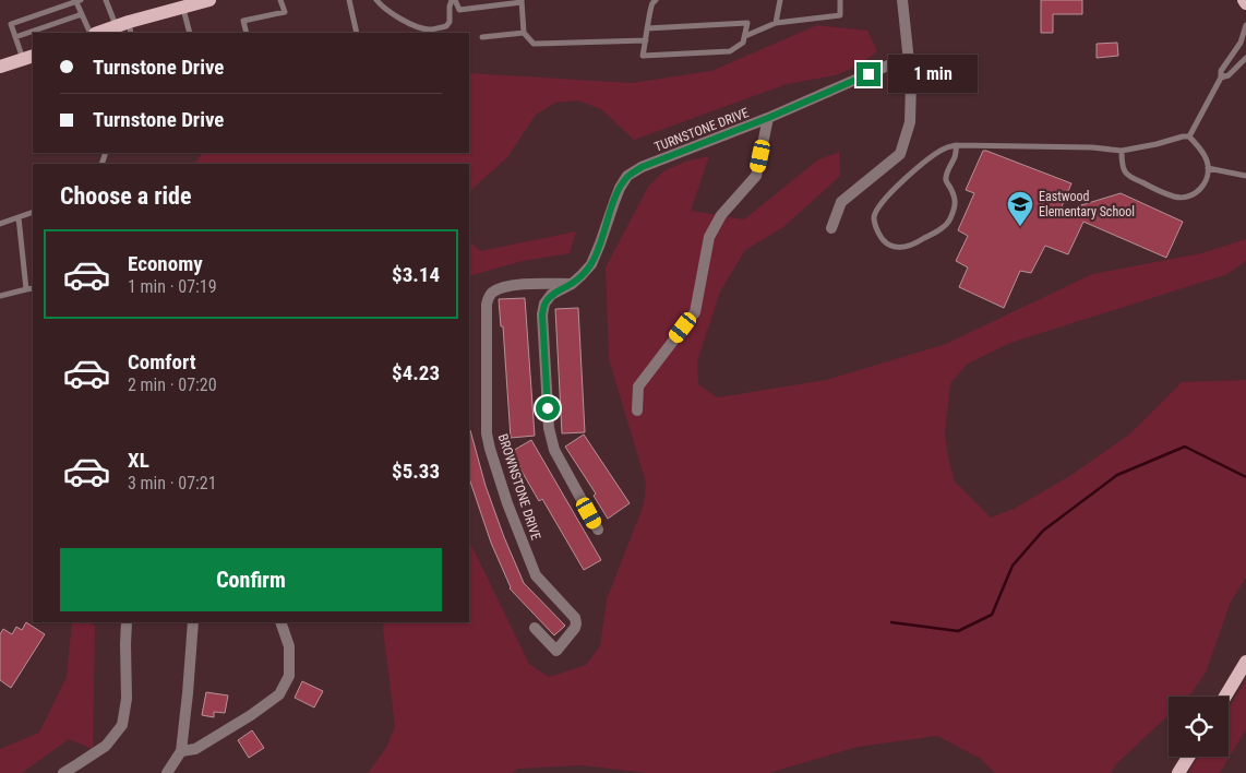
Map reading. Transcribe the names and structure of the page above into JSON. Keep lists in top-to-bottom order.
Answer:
{
  "streets": {
    "street": ["TURNSTONE DRIVE", "BROWNSTONE DRIVE"]
  },
  "crossings": [
    ["TURNSTONE DRIVE", "BROWNSTONE DRIVE"]
  ],
  "places": {
    "school or university": ["Eastwood Elementary School"]
  },
  "page": {
    "banner": ["Turnstone Drive", "Turnstone Drive"],
    "bubble": "1 min",
    "heading": "Choose a ride",
    "list": [
      {
        "name": "Economy",
        "note": "1 min · 07:19",
        "value": "$3.14"
      },
      {
        "name": "Comfort",
        "note": "2 min · 07:20",
        "value": "$4.23"
      },
      {
        "name": "XL",
        "note": "3 min · 07:21",
        "value": "$5.33"
      }
    ],
    "buttons": "Confirm"
  }
}
